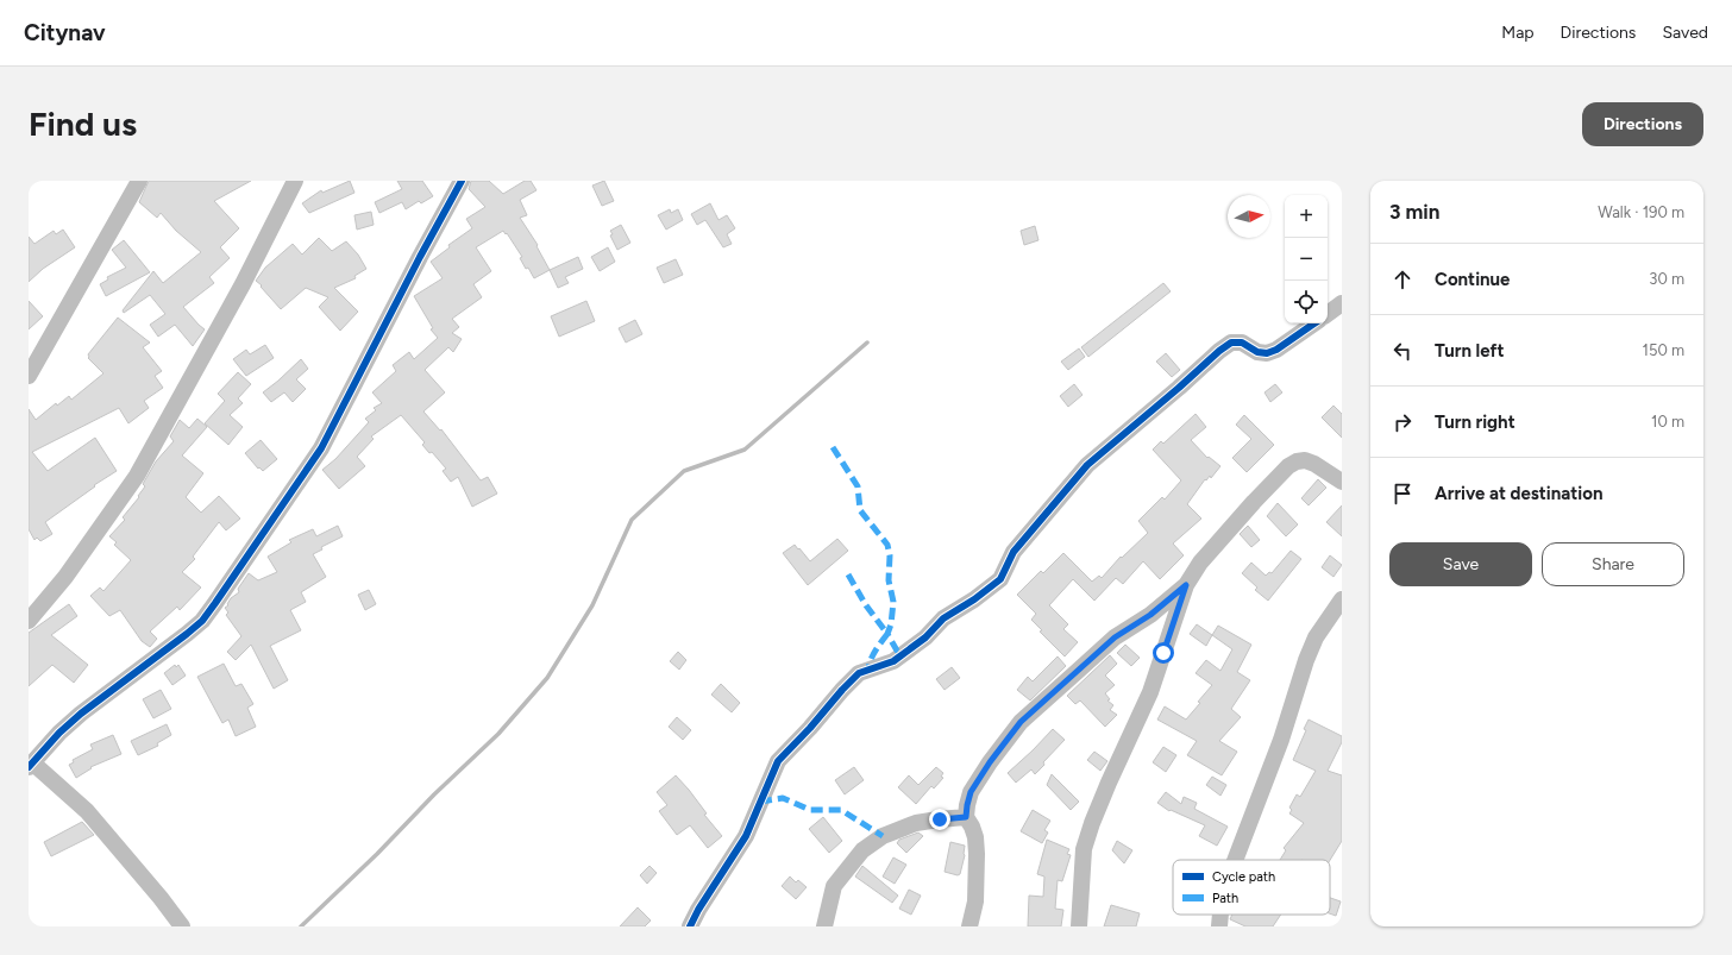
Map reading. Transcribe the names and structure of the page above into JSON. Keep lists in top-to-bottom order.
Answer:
{
  "legend": ["Cycle path", "Path"],
  "north": "right",
  "page": {
    "header": "Citynav",
    "nav": ["Map", "Directions", "Saved"],
    "buttons": [
      "Directions",
      ["Save", "Share"]
    ],
    "title": "Find us",
    "heading": ["3 min", "Walk · 190 m"],
    "map_buttons": ["+", "−"],
    "list": [
      ["Continue", "30 m"],
      ["Turn left", "150 m"],
      ["Turn right", "10 m"],
      "Arrive at destination"
    ]
  }
}
